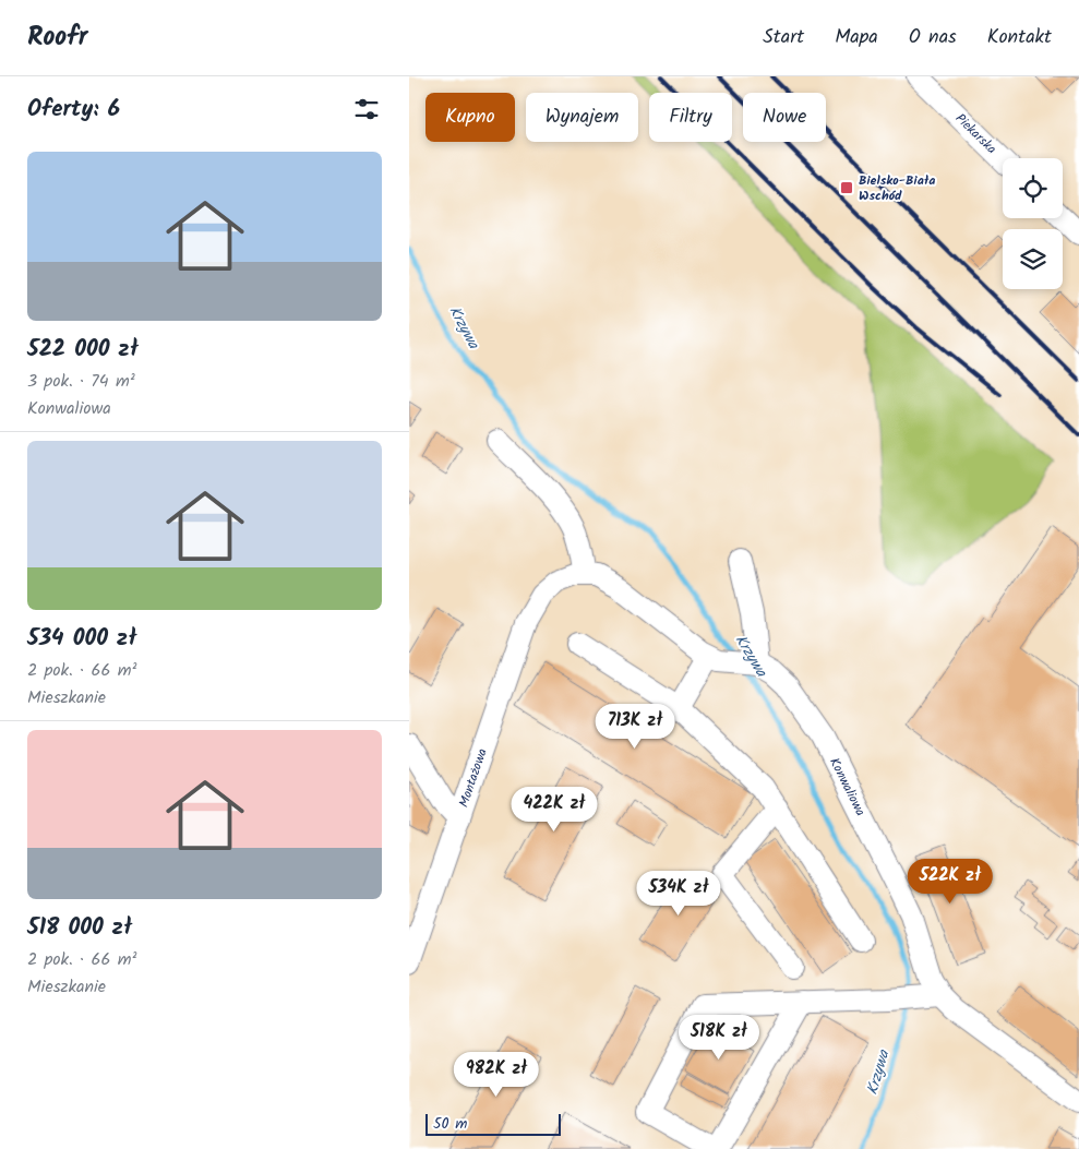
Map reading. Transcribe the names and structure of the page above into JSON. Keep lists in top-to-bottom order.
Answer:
{
  "streets": {
    "street": ["Piekarska", "Montażowa", "Konwaliowa"]
  },
  "crossings": [
    ["Montażowa", "Konwaliowa"]
  ],
  "water": ["Krzywa"],
  "places": {
    "transit": ["Bielsko-Biała Wschód"]
  },
  "scale_bar": "50 m",
  "page": {
    "header": "Roofr",
    "nav": [
      "Start",
      "Mapa",
      "O nas",
      "Kontakt"
    ],
    "heading": "Oferty: 6",
    "chip": [
      "Kupno",
      "Wynajem",
      "Filtry",
      "Nowe"
    ],
    "list": [
      {
        "name": "522 000 zł",
        "note": "3 pok. · 74 m² · Konwaliowa"
      },
      {
        "name": "534 000 zł",
        "note": "2 pok. · 66 m² · Mieszkanie"
      },
      {
        "name": "518 000 zł",
        "note": "2 pok. · 66 m² · Mieszkanie"
      }
    ],
    "price": [
      "713K zł",
      "422K zł",
      "522K zł",
      "534K zł",
      "518K zł",
      "982K zł"
    ],
    "scale": "50 m"
  }
}
